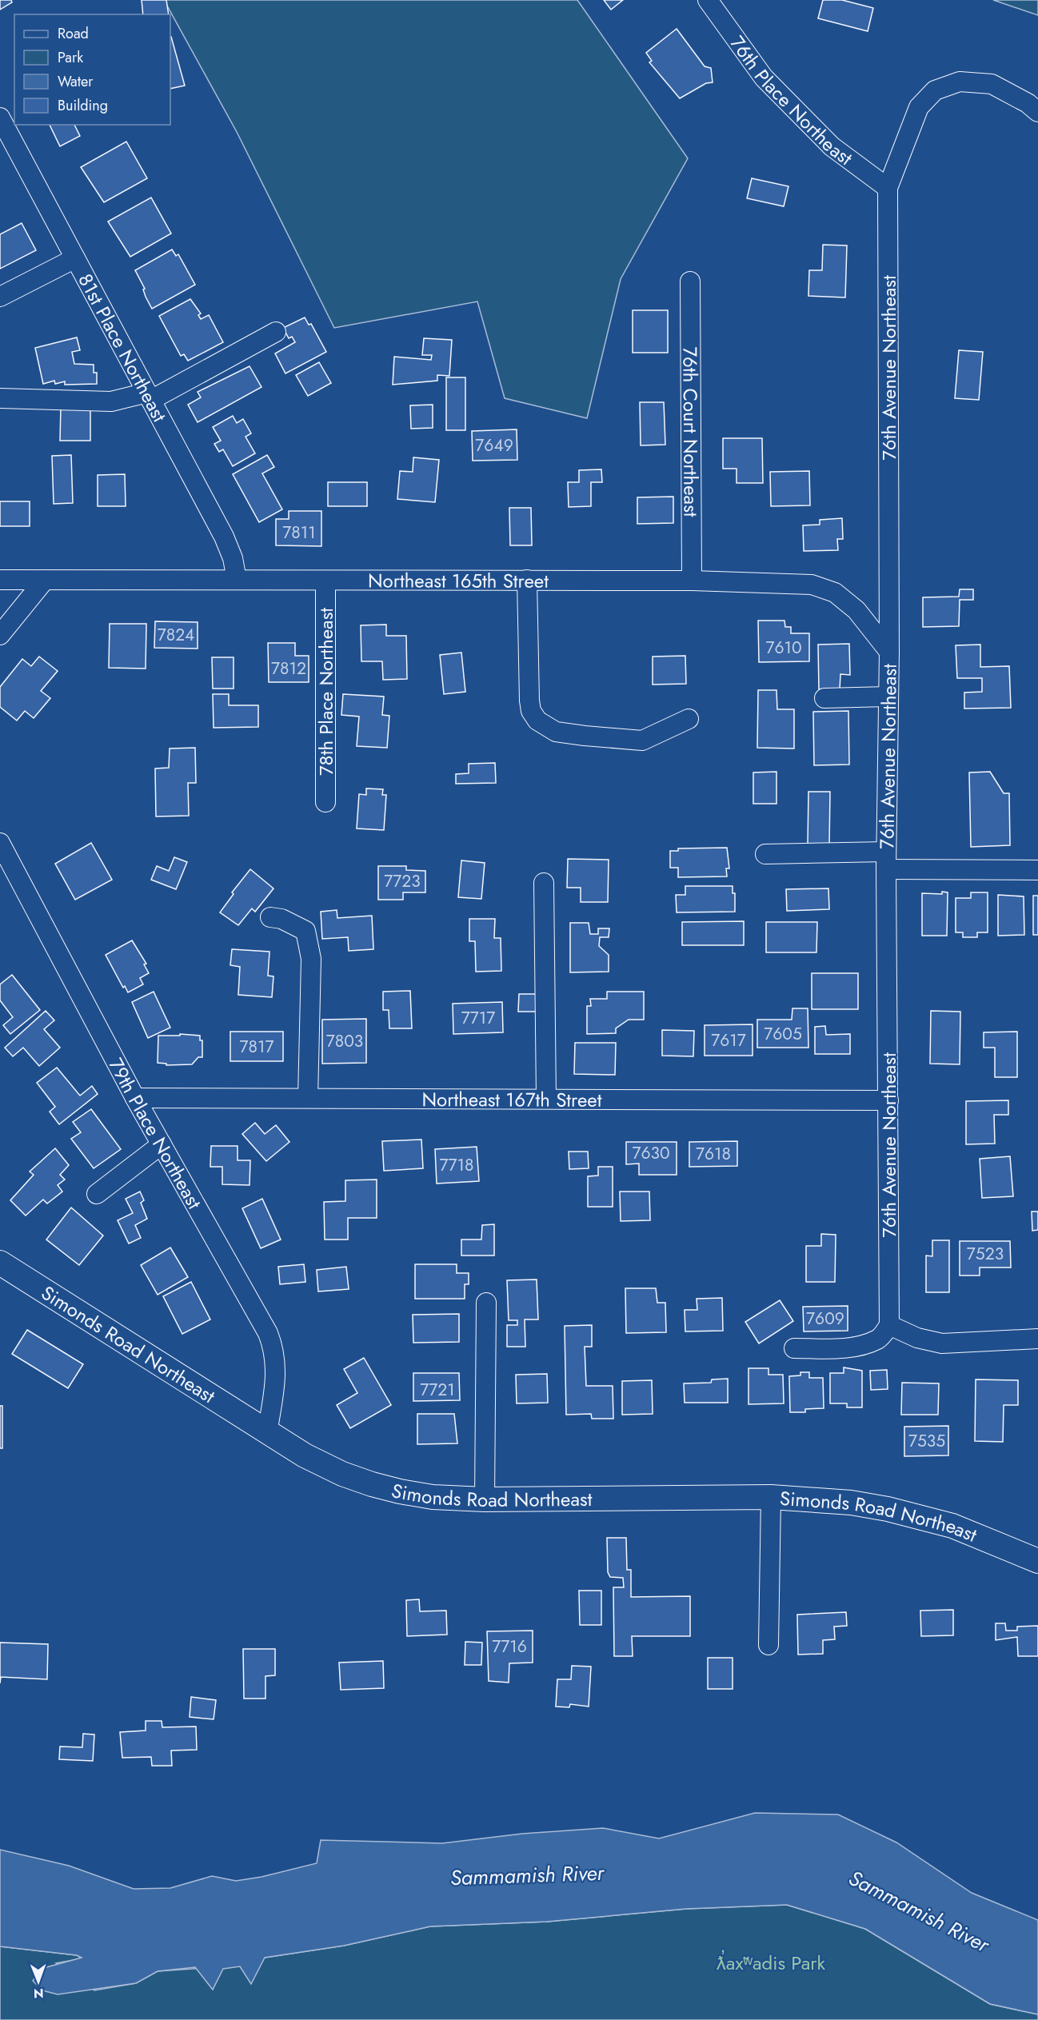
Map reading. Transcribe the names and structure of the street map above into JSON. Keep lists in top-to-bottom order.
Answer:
{
  "streets": {
    "main road": ["Simonds Road Northeast"],
    "street": [
      "76th Place Northeast",
      "81st Place Northeast",
      "76th Avenue Northeast",
      "76th Court Northeast",
      "Northeast 165th Street",
      "78th Place Northeast",
      "Northeast 167th Street",
      "79th Place Northeast"
    ]
  },
  "crossings": [
    ["76th Place Northeast", "76th Avenue Northeast"],
    ["81st Place Northeast", "Northeast 165th Street"],
    ["76th Avenue Northeast", "Northeast 165th Street"],
    ["76th Avenue Northeast", "Northeast 167th Street"],
    ["76th Court Northeast", "Northeast 165th Street"],
    ["Northeast 165th Street", "78th Place Northeast"],
    ["Northeast 167th Street", "79th Place Northeast"],
    ["79th Place Northeast", "Simonds Road Northeast"]
  ],
  "water": ["Sammamish River"],
  "parks": ["ƛ̕ax̌ʷadis Park"],
  "house_numbers": [
    "7649",
    "7811",
    "7824",
    "7610",
    "7812",
    "7723",
    "7717",
    "7605",
    "7617",
    "7803",
    "7817",
    "7630",
    "7618",
    "7718",
    "7523",
    "7609",
    "7721",
    "7535",
    "7716"
  ],
  "legend": [
    "Road",
    "Park",
    "Water",
    "Building"
  ],
  "north": "bottom"
}
